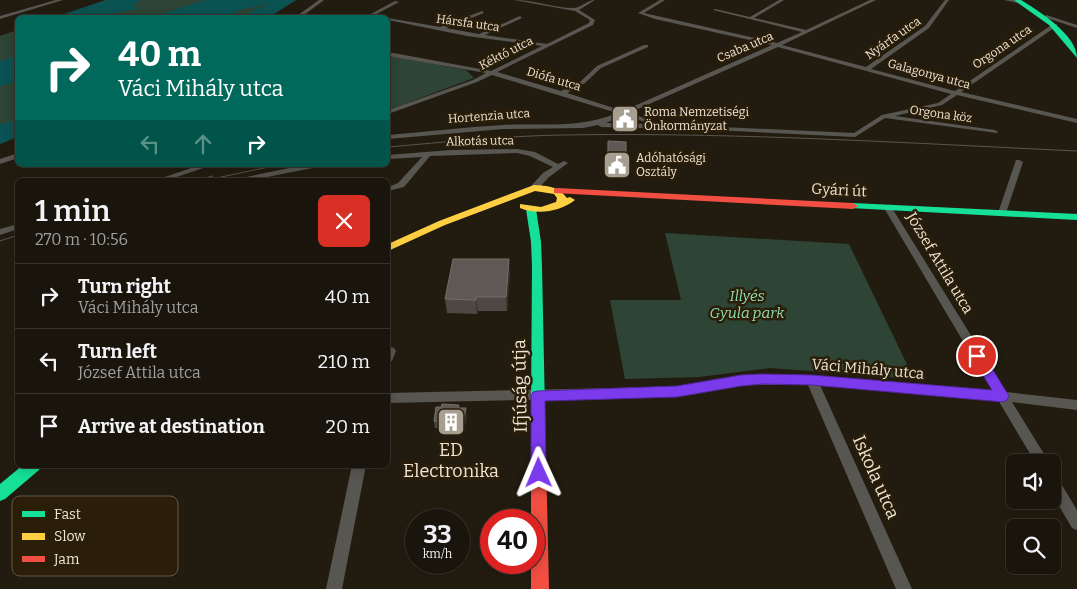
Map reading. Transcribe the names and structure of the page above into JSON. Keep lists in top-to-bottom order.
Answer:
{
  "streets": {
    "street": [
      "Hársfa utca",
      "Nyárfa utca",
      "Csaba utca",
      "Orgona utca",
      "Kéktó utca",
      "Galagonya utca",
      "Diófa utca",
      "Orgona köz",
      "Hortenzia utca",
      "Alkotás utca",
      "Gyári út",
      "József Attila utca",
      "Váci Mihály utca",
      "Ifjúság útja",
      "Iskola utca"
    ]
  },
  "crossings": [
    ["Hársfa utca", "Kéktó utca"],
    ["Nyárfa utca", "Galagonya utca"],
    ["Csaba utca", "Galagonya utca"],
    ["Csaba utca", "Diófa utca"],
    ["Csaba utca", "Hortenzia utca"],
    ["Orgona utca", "Galagonya utca"],
    ["Orgona utca", "Diófa utca"],
    ["Orgona utca", "Orgona köz"],
    ["Orgona utca", "Hortenzia utca"],
    ["Kéktó utca", "Diófa utca"],
    ["Diófa utca", "Hortenzia utca"],
    ["Gyári út", "József Attila utca"],
    ["József Attila utca", "Váci Mihály utca"],
    ["Váci Mihály utca", "Ifjúság útja"],
    ["Váci Mihály utca", "Iskola utca"]
  ],
  "parks": ["Illyés Gyula park"],
  "places": {
    "public building": ["Roma Nemzetiségi Önkormányzat", "Adóhatósági Osztály"],
    "building": ["ED Electronika"]
  },
  "legend": ["Fast", "Slow", "Jam"],
  "page": {
    "turn": ["40 m", "Váci Mihály utca"],
    "heading": ["1 min", "270 m · 10:56"],
    "list": [
      {
        "name": "Turn right",
        "note": "Váci Mihály utca",
        "value": "40 m"
      },
      {
        "name": "Turn left",
        "note": "József Attila utca",
        "value": "210 m"
      },
      {
        "name": "Arrive at destination",
        "value": "20 m"
      }
    ],
    "speed": "33 km/h",
    "limit": "40"
  }
}
